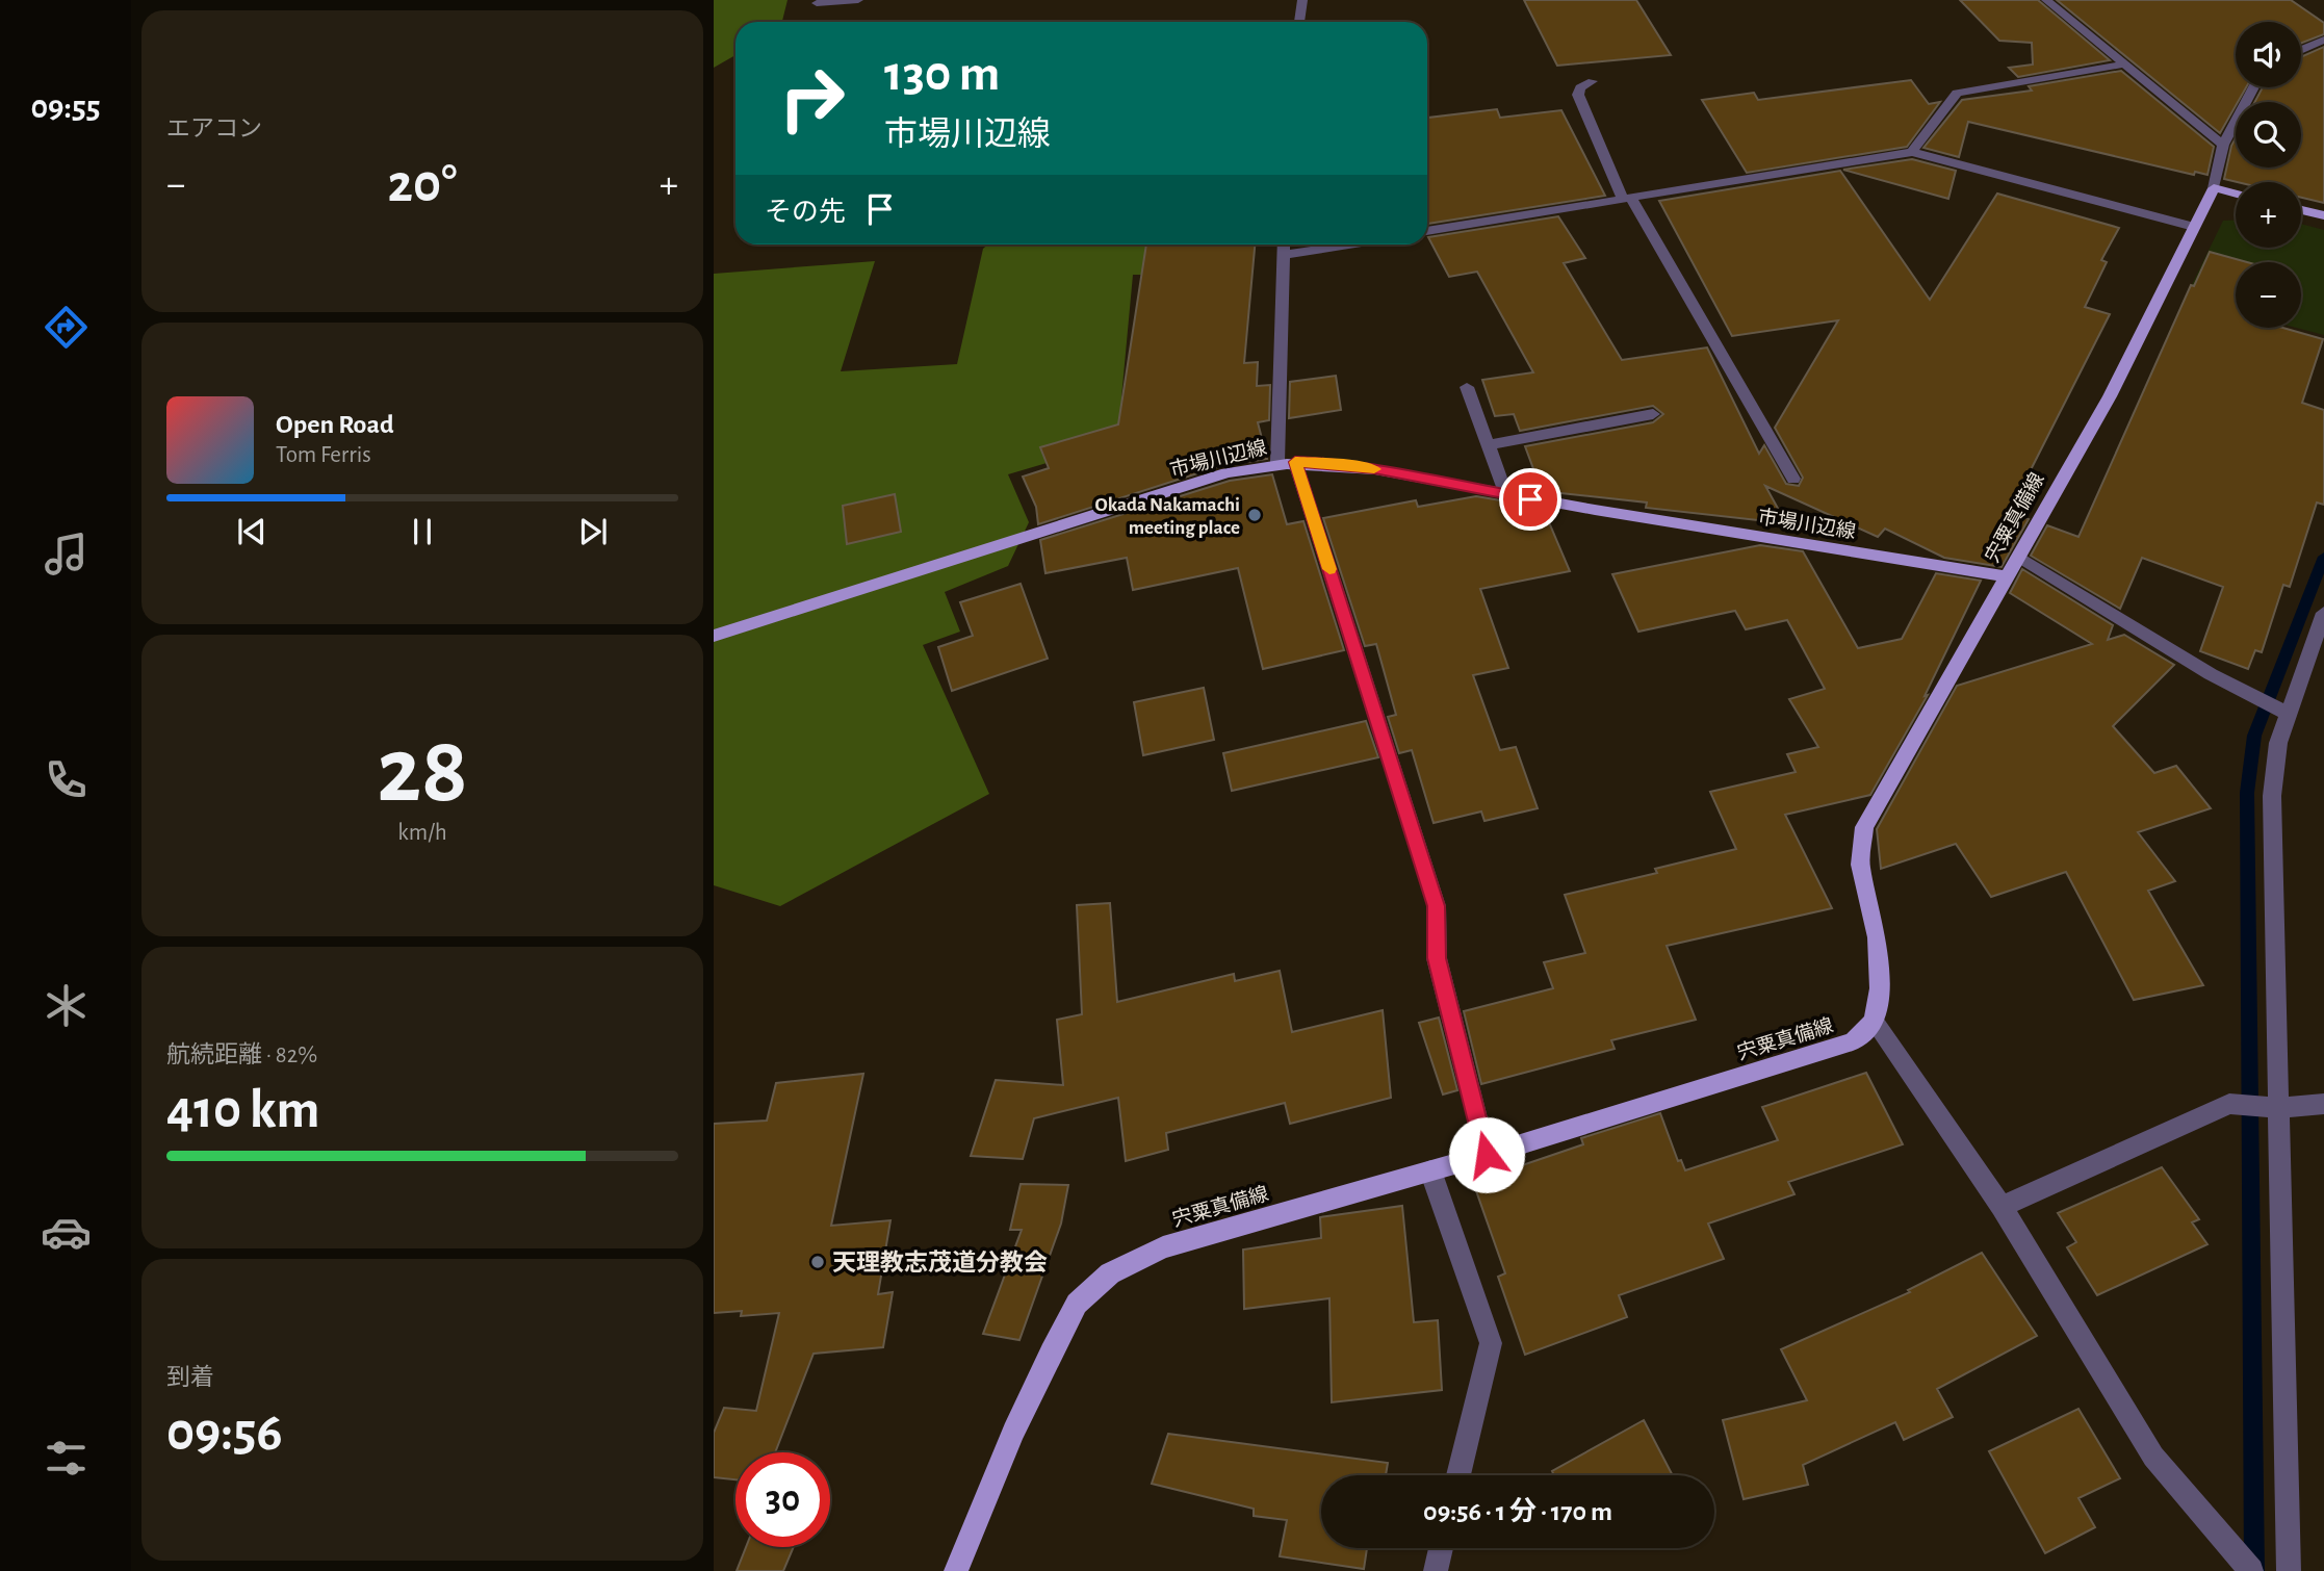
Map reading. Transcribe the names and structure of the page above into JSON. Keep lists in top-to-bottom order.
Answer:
{
  "streets": {
    "main road": ["市場川辺線", "宍粟真備線"]
  },
  "crossings": [
    ["市場川辺線", "宍粟真備線"]
  ],
  "places": ["Okada Nakamachi meeting place", "天理教志茂道分教会"],
  "page": {
    "tabs": "09:55",
    "tile": [
      "エアコン",
      ["28", "km/h"],
      ["航続距離 · 82%", "410 km"],
      ["到着", "09:56"]
    ],
    "map_buttons": ["+", "−"],
    "turn": ["130 m", "市場川辺線"],
    "heat": ["−", "20°", "+"],
    "then": "その先",
    "song": ["Open Road", "Tom Ferris"],
    "limit": "30",
    "trip": "09:56 · 1 分 · 170 m"
  }
}
